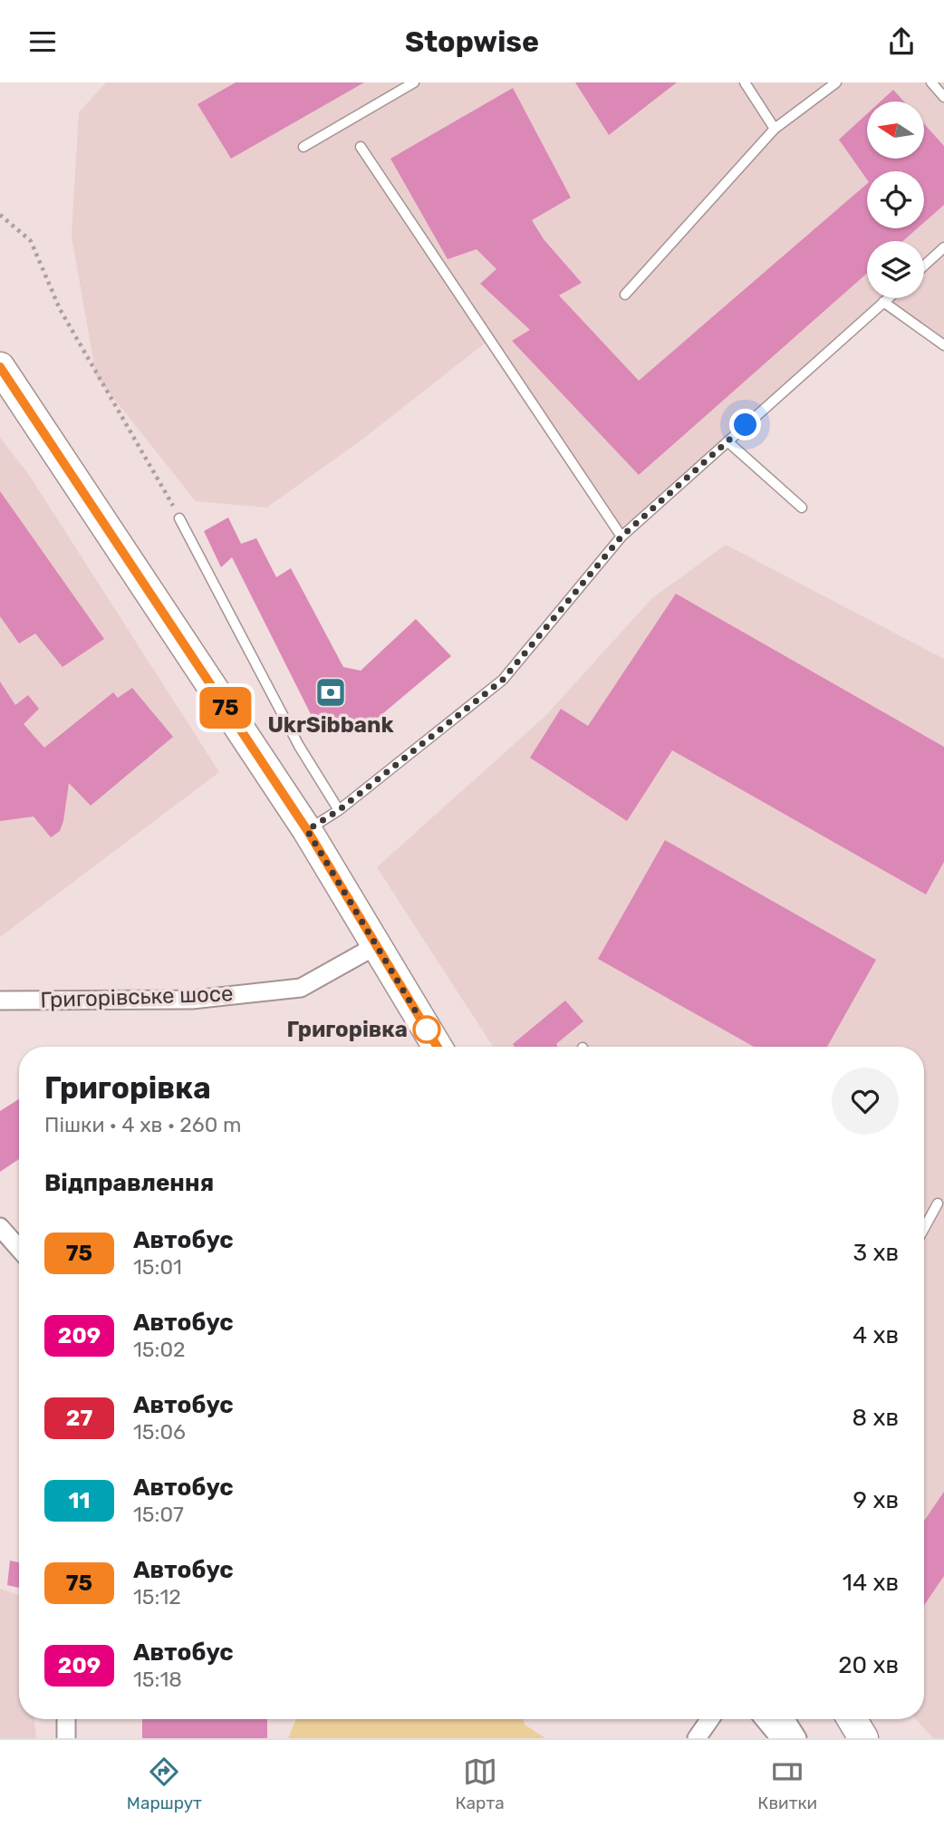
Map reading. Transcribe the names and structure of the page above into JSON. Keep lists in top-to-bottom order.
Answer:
{
  "streets": {
    "street": ["Григорівське шосе"]
  },
  "places": {
    "bank": ["UkrSibbank"],
    "other": ["Григорівка"]
  },
  "lines": ["bus line 75"],
  "north": "left",
  "page": {
    "header": "Stopwise",
    "on_map": "75",
    "heading": [
      ["Григорівка", "Пішки · 4 хв · 260 m"],
      "Відправлення"
    ],
    "list": [
      {
        "mark": "75",
        "name": "Автобус",
        "note": "15:01",
        "value": "3 хв"
      },
      {
        "mark": "209",
        "name": "Автобус",
        "note": "15:02",
        "value": "4 хв"
      },
      {
        "mark": "27",
        "name": "Автобус",
        "note": "15:06",
        "value": "8 хв"
      },
      {
        "mark": "11",
        "name": "Автобус",
        "note": "15:07",
        "value": "9 хв"
      },
      {
        "mark": "75",
        "name": "Автобус",
        "note": "15:12",
        "value": "14 хв"
      },
      {
        "mark": "209",
        "name": "Автобус",
        "note": "15:18",
        "value": "20 хв"
      }
    ],
    "tabs": ["Маршрут", "Карта", "Квитки"]
  }
}
